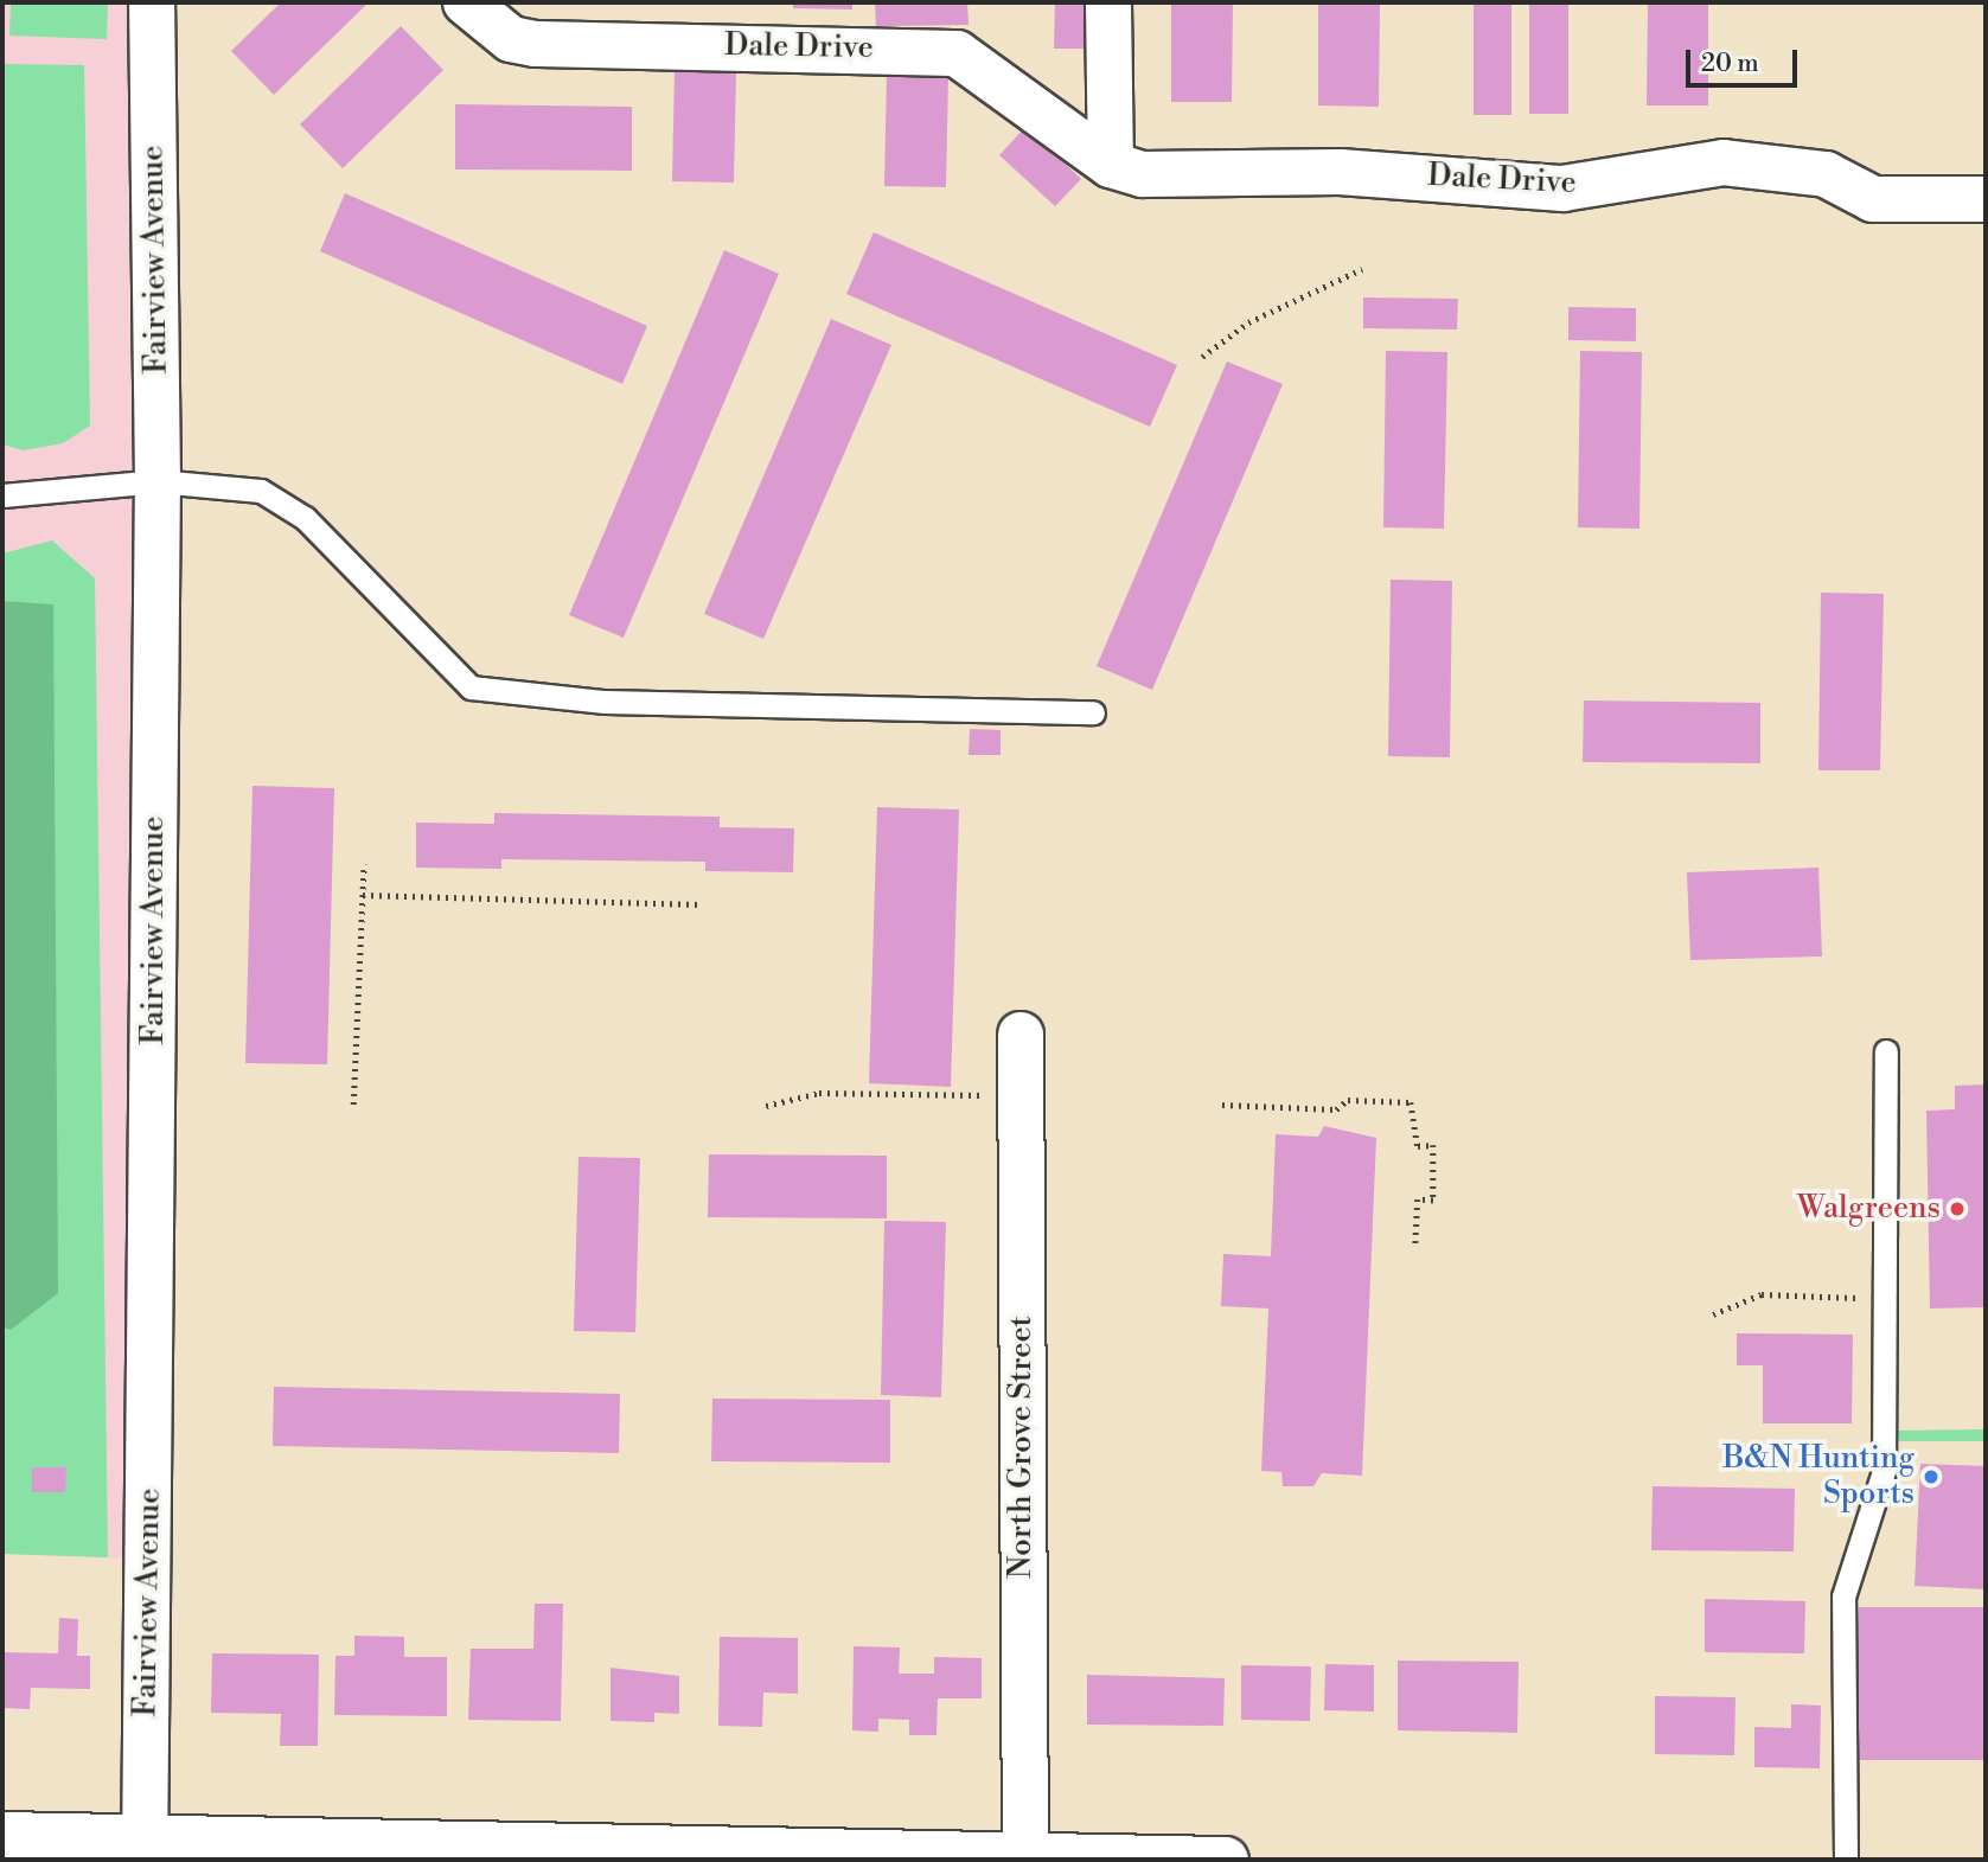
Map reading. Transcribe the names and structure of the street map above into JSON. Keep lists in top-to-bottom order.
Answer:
{
  "streets": {
    "street": ["Dale Drive", "Fairview Avenue", "North Grove Street"]
  },
  "places": ["Walgreens", "B&N Hunting Sports"],
  "scale_bar": "20 m"
}
